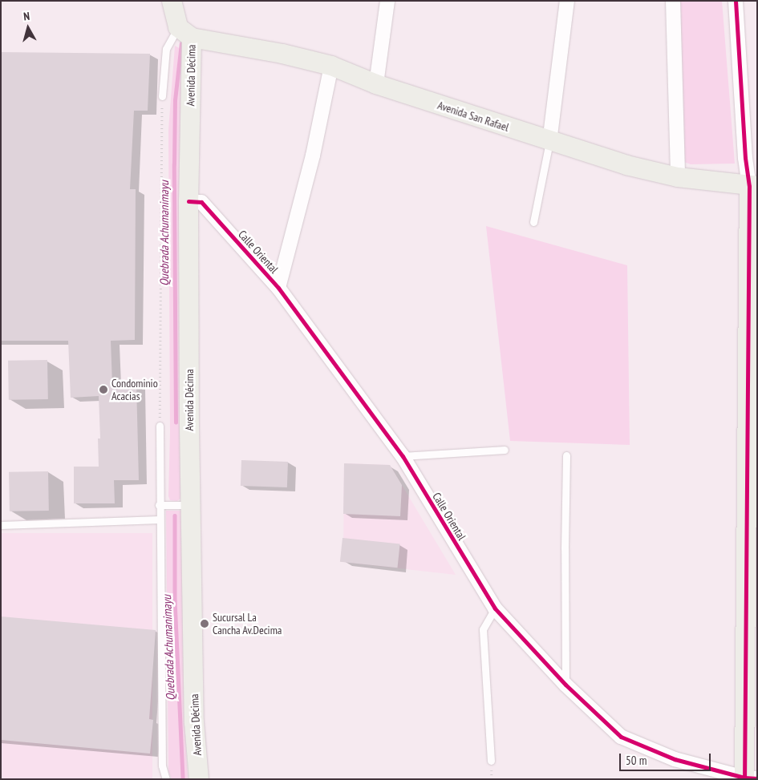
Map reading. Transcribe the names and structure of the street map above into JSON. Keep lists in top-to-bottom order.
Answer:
{
  "streets": {
    "street": ["Avenida Décima", "Avenida San Rafael", "Calle Oriental"]
  },
  "crossings": [
    ["Avenida Décima", "Avenida San Rafael"],
    ["Avenida Décima", "Calle Oriental"]
  ],
  "water": ["Quebrada Achumanimayu"],
  "places": ["Condominio Acacias", "Sucursal La Cancha Av.Decima"],
  "scale_bar": "50 m",
  "north": "top"
}
